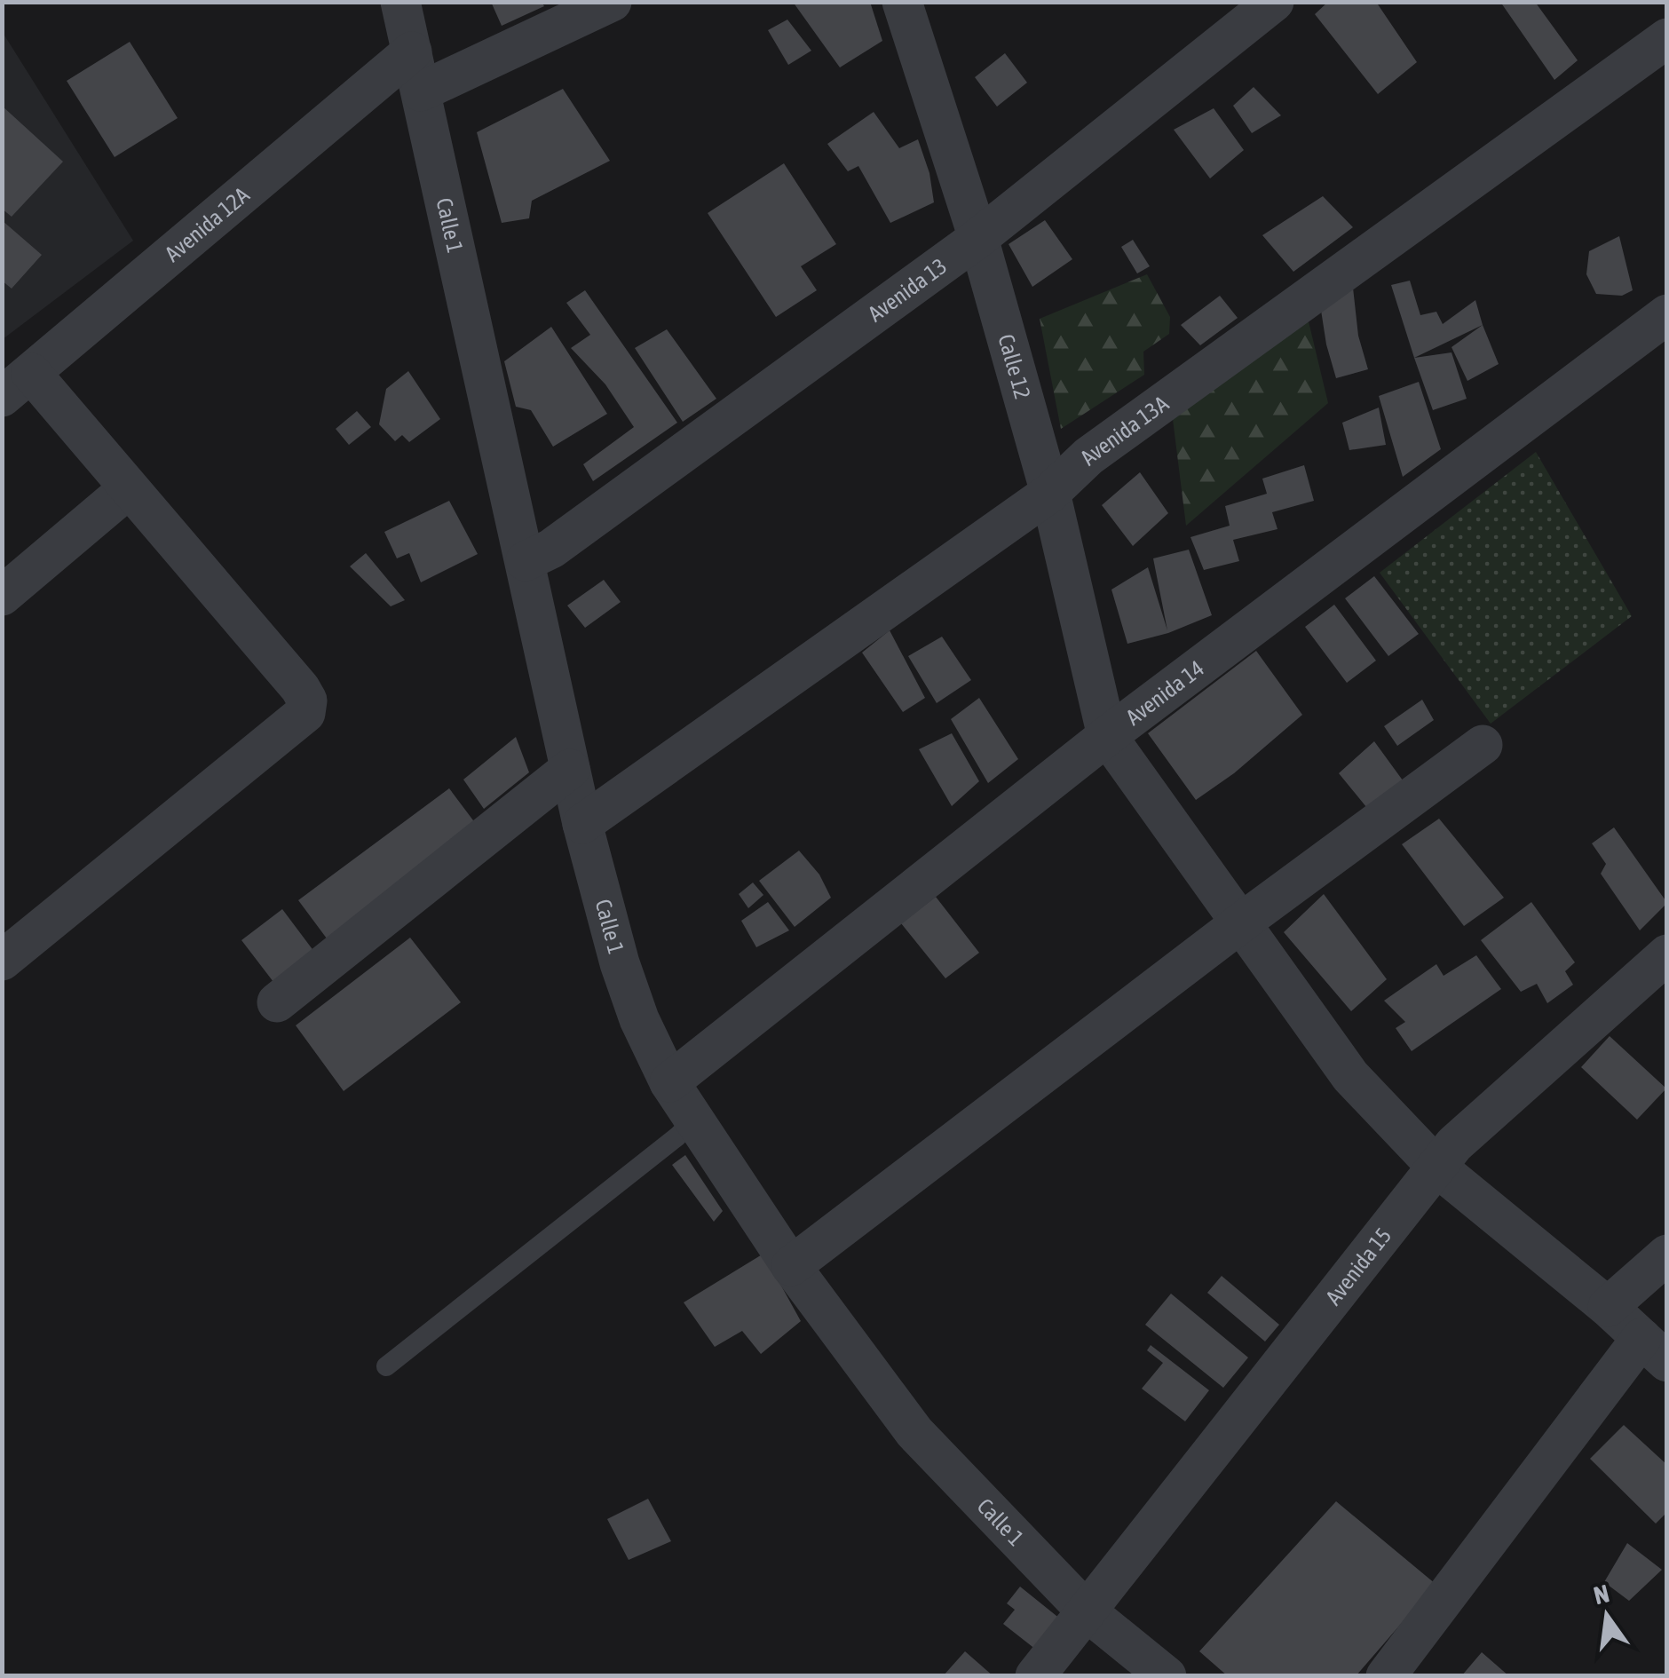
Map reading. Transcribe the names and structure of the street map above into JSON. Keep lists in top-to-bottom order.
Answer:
{
  "streets": {
    "street": [
      "Avenida 12A",
      "Calle 1",
      "Avenida 13",
      "Calle 12",
      "Avenida 13A",
      "Avenida 14",
      "Avenida 15"
    ]
  },
  "crossings": [
    ["Avenida 12A", "Calle 1"],
    ["Calle 1", "Avenida 13"],
    ["Calle 1", "Avenida 13A"],
    ["Calle 1", "Avenida 14"],
    ["Calle 1", "Avenida 15"],
    ["Avenida 13", "Calle 12"],
    ["Calle 12", "Avenida 13A"],
    ["Calle 12", "Avenida 14"]
  ],
  "north": "top"
}
